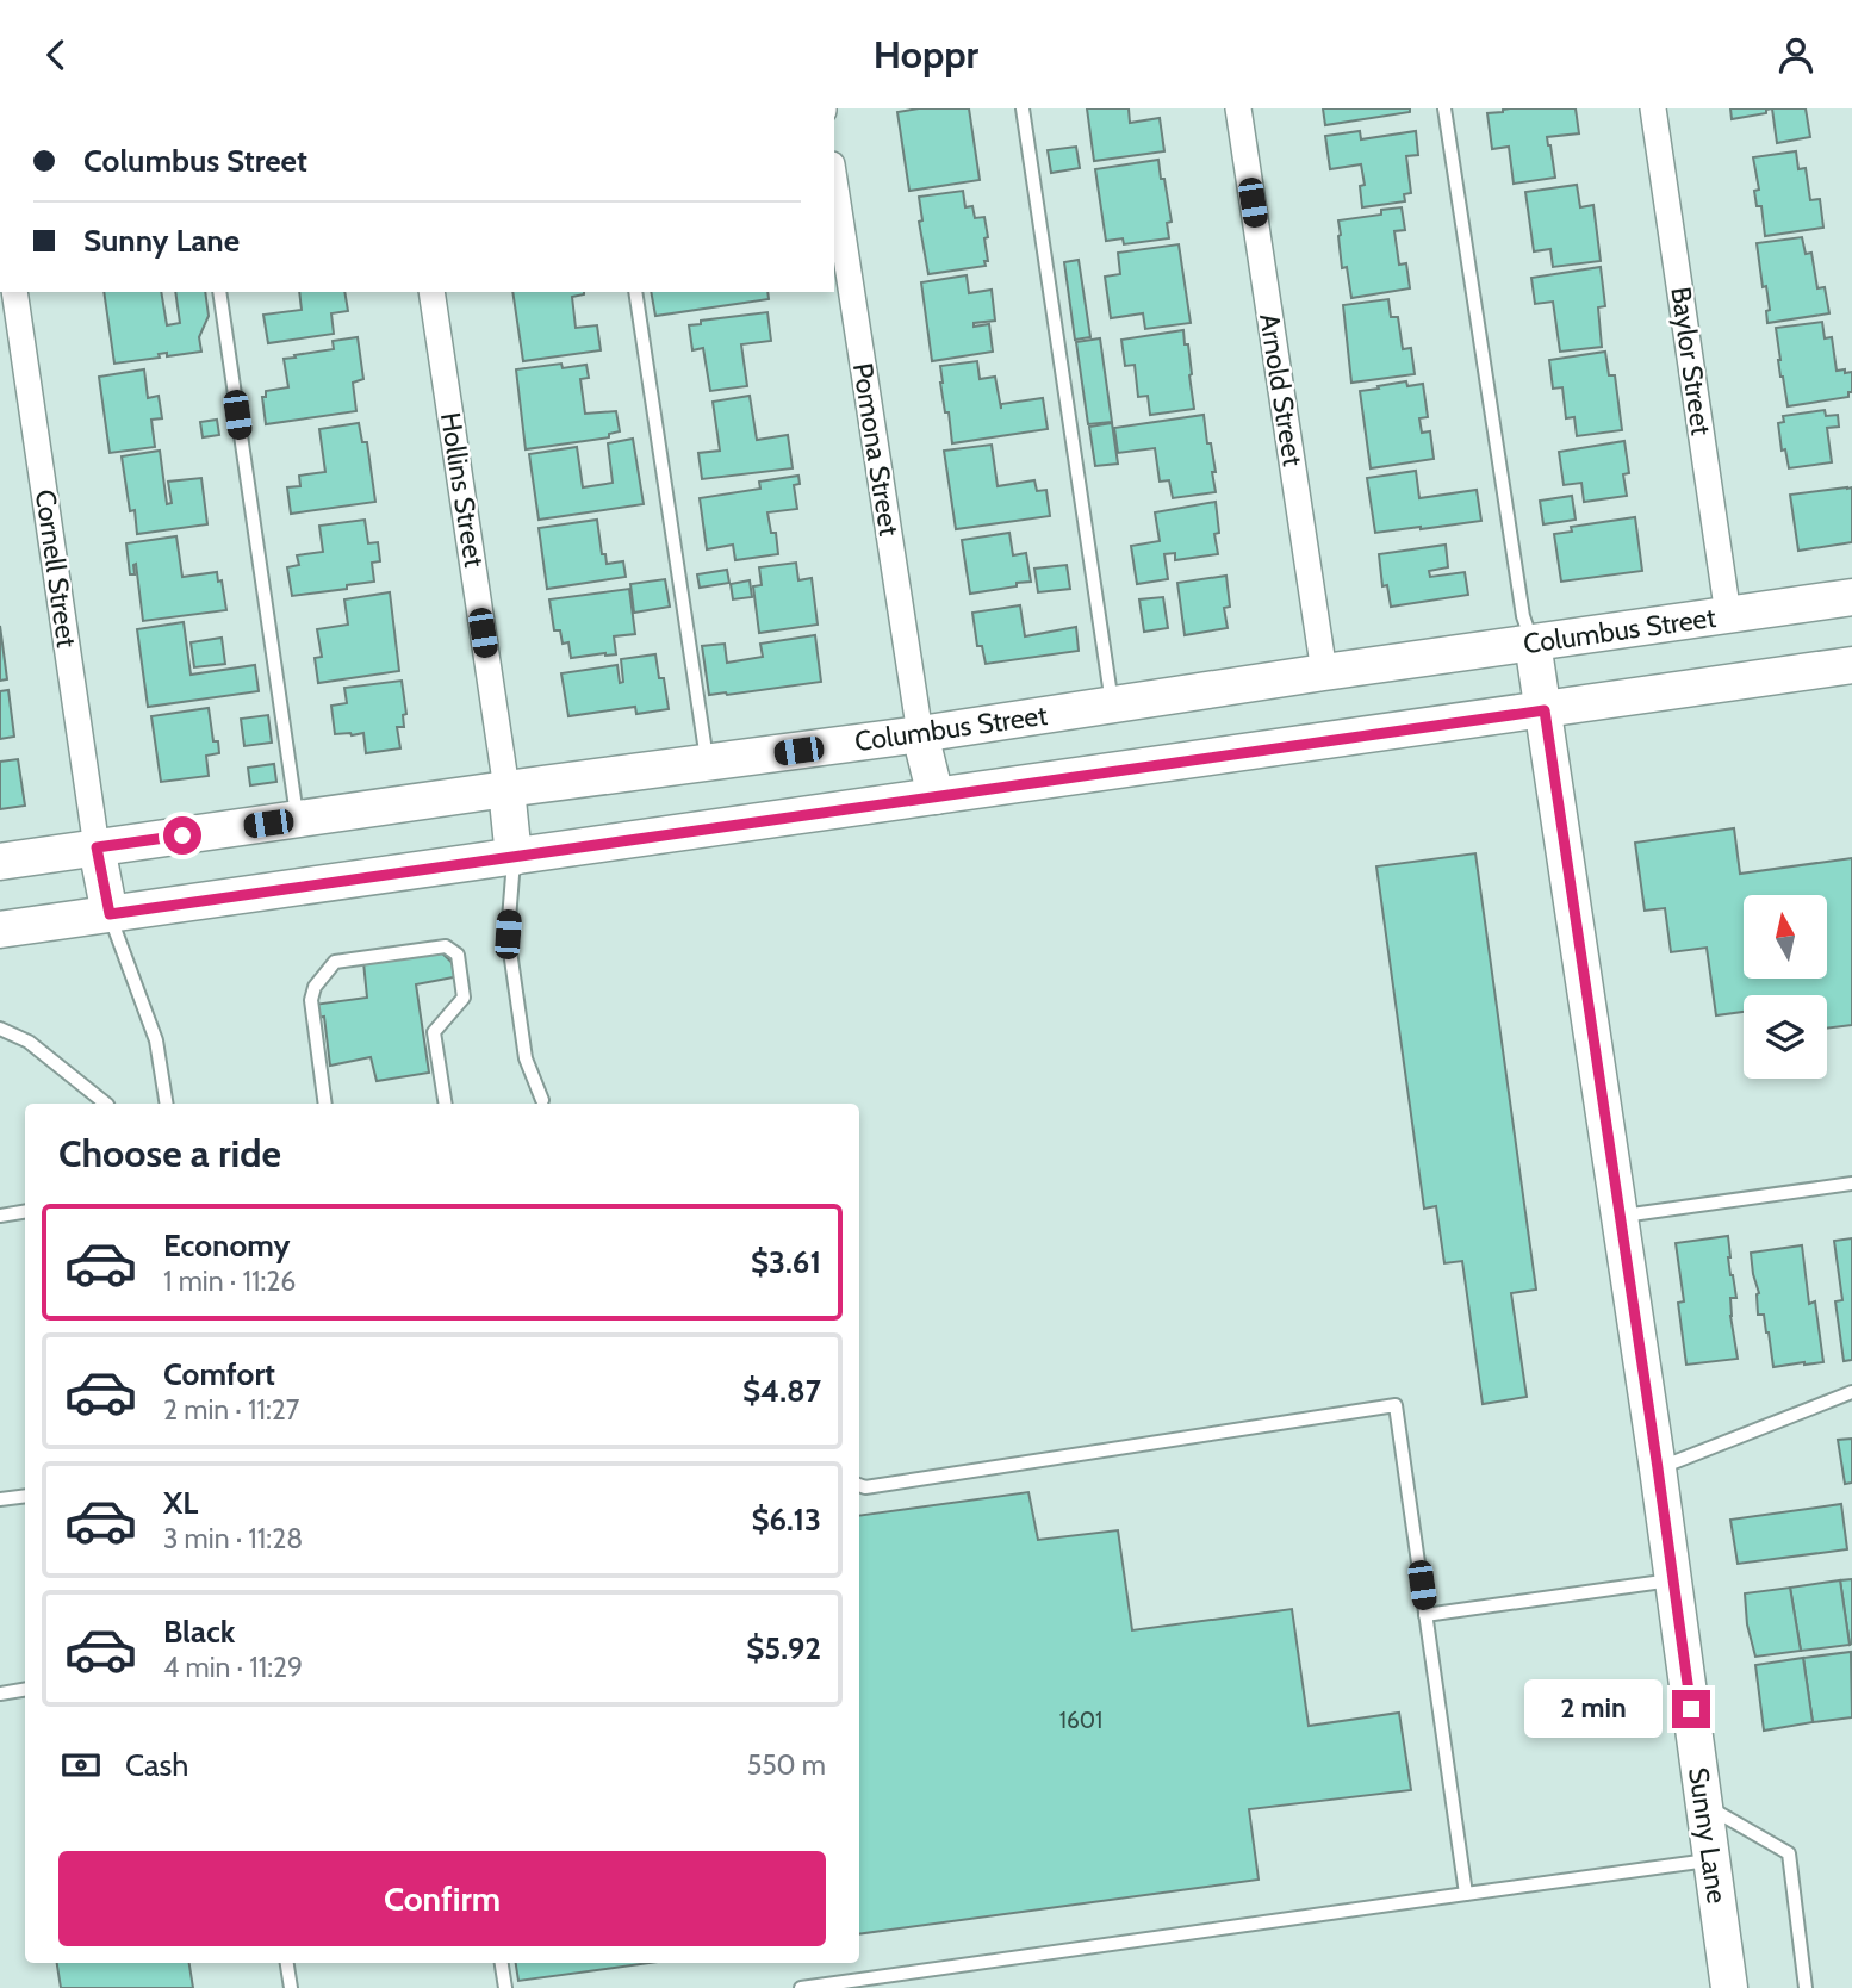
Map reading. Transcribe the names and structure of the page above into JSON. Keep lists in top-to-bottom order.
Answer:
{
  "streets": {
    "main road": ["Columbus Street", "Sunny Lane"],
    "street": [
      "Baylor Street",
      "Arnold Street",
      "Pomona Street",
      "Hollins Street",
      "Cornell Street"
    ]
  },
  "crossings": [
    ["Baylor Street", "Columbus Street"],
    ["Arnold Street", "Columbus Street"],
    ["Pomona Street", "Columbus Street"],
    ["Hollins Street", "Columbus Street"],
    ["Cornell Street", "Columbus Street"],
    ["Columbus Street", "Sunny Lane"]
  ],
  "house_numbers": ["1601"],
  "north": "top",
  "page": {
    "header": "Hoppr",
    "banner": ["Columbus Street", "Sunny Lane"],
    "heading": "Choose a ride",
    "list": [
      {
        "name": "Economy",
        "note": "1 min · 11:26",
        "value": "$3.61"
      },
      {
        "name": "Comfort",
        "note": "2 min · 11:27",
        "value": "$4.87"
      },
      {
        "name": "XL",
        "note": "3 min · 11:28",
        "value": "$6.13"
      },
      {
        "name": "Black",
        "note": "4 min · 11:29",
        "value": "$5.92"
      }
    ],
    "bubble": "2 min",
    "pay": ["Cash", "550 m"],
    "buttons": "Confirm"
  }
}
